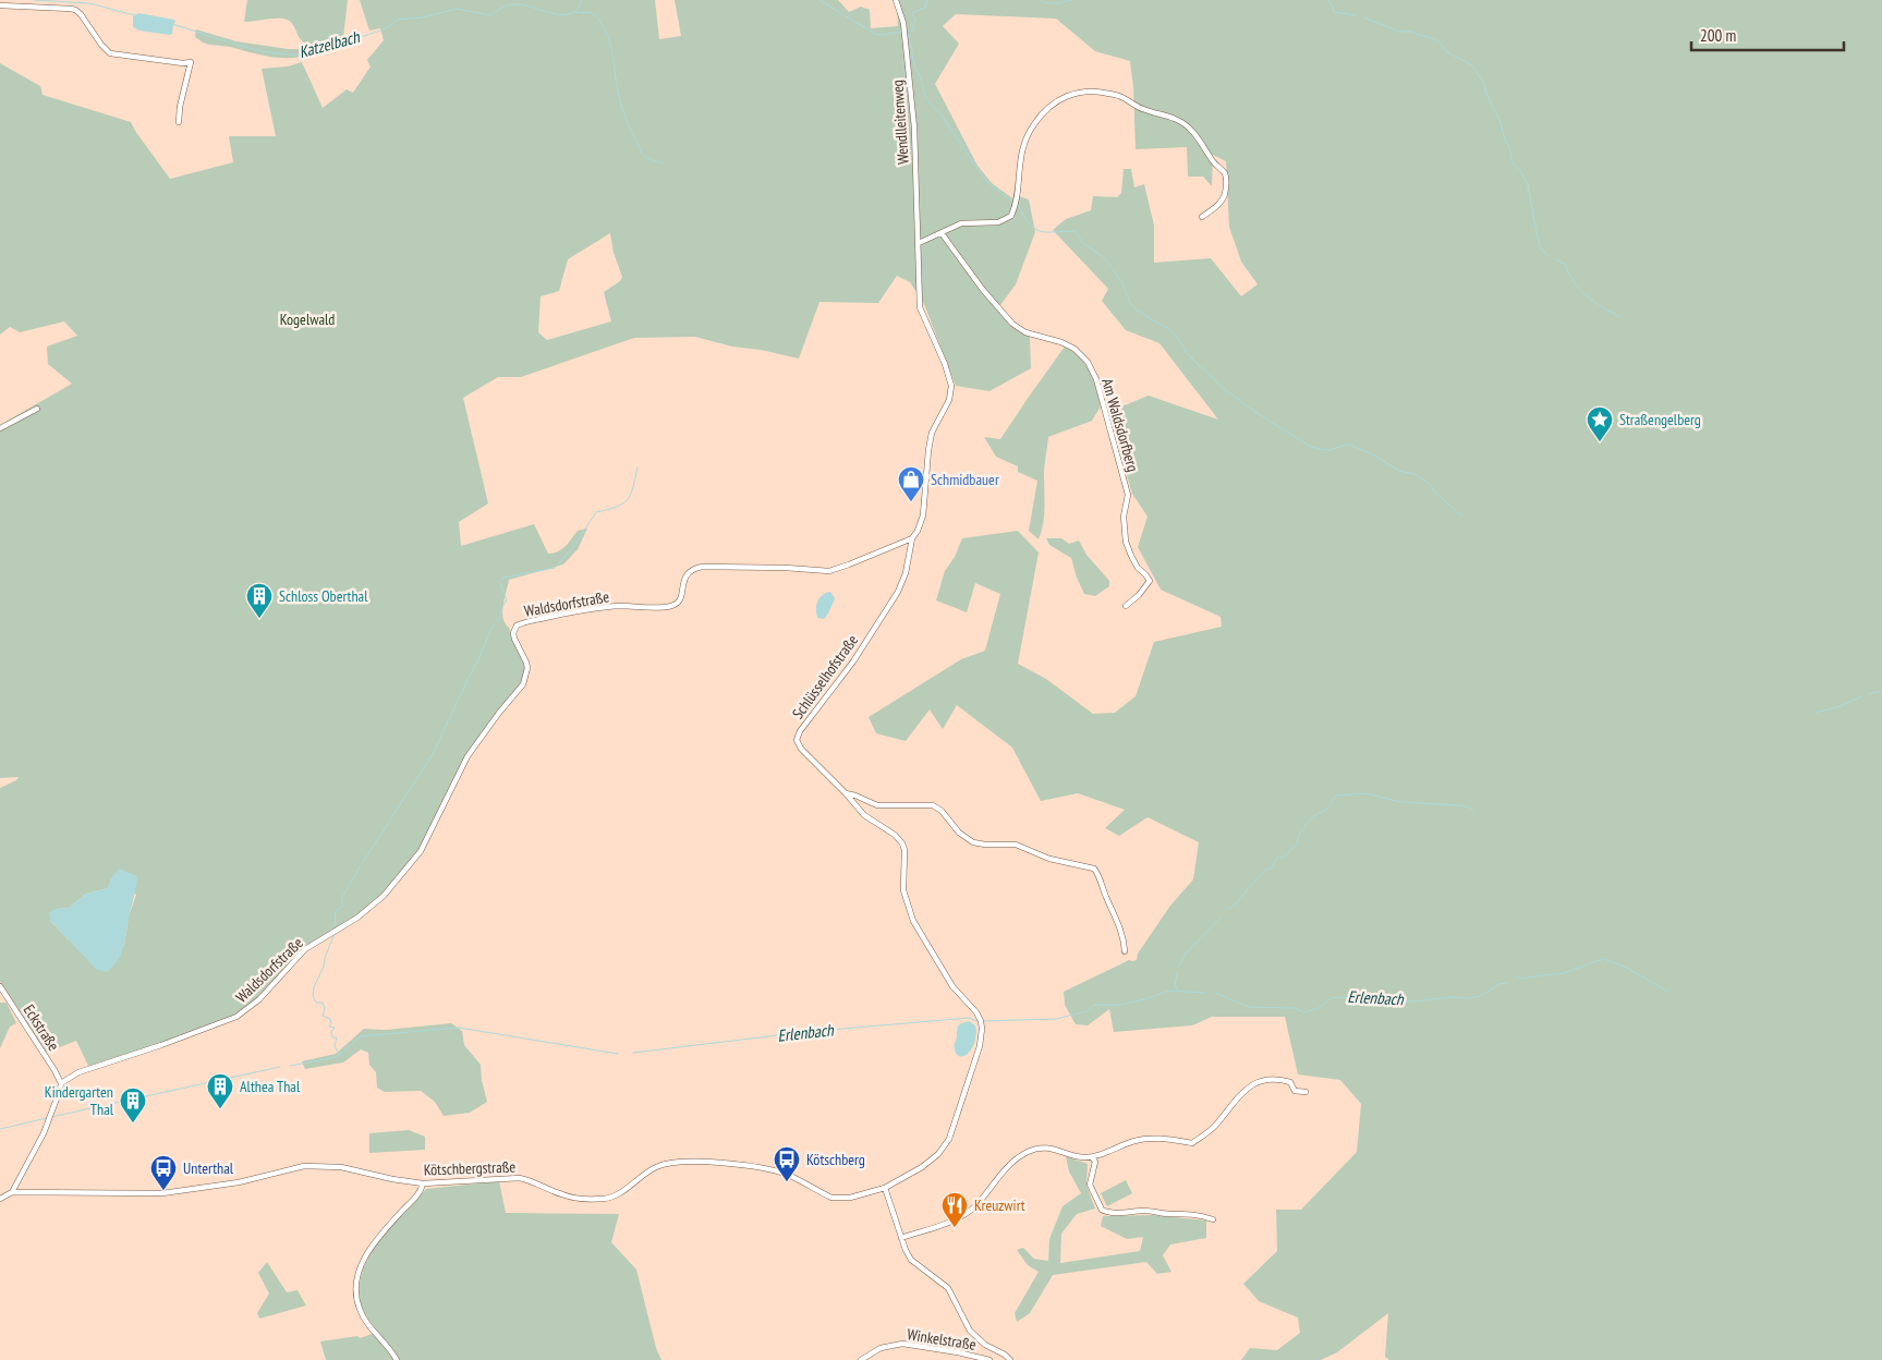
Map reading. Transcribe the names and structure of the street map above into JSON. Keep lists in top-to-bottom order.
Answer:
{
  "streets": {
    "street": [
      "Wendlleitenweg",
      "Am Waldsdorfberg",
      "Waldsdorfstraße",
      "Schlüsselhofstraße",
      "Eckstraße",
      "Kötschbergstraße",
      "Winkelstraße"
    ]
  },
  "crossings": [
    ["Waldsdorfstraße", "Schlüsselhofstraße"],
    ["Waldsdorfstraße", "Eckstraße"],
    ["Schlüsselhofstraße", "Kötschbergstraße"]
  ],
  "water": ["Katzelbach", "Erlenbach"],
  "parks": ["Kogelwald"],
  "places": {
    "place": ["Straßengelberg"],
    "shop": ["Schmidbauer"],
    "building": ["Schloss Oberthal", "Althea Thal", "Kindergarten Thal"],
    "bus stop": ["Kötschberg", "Unterthal"],
    "restaurant": ["Kreuzwirt"]
  },
  "scale_bar": "200 m"
}
